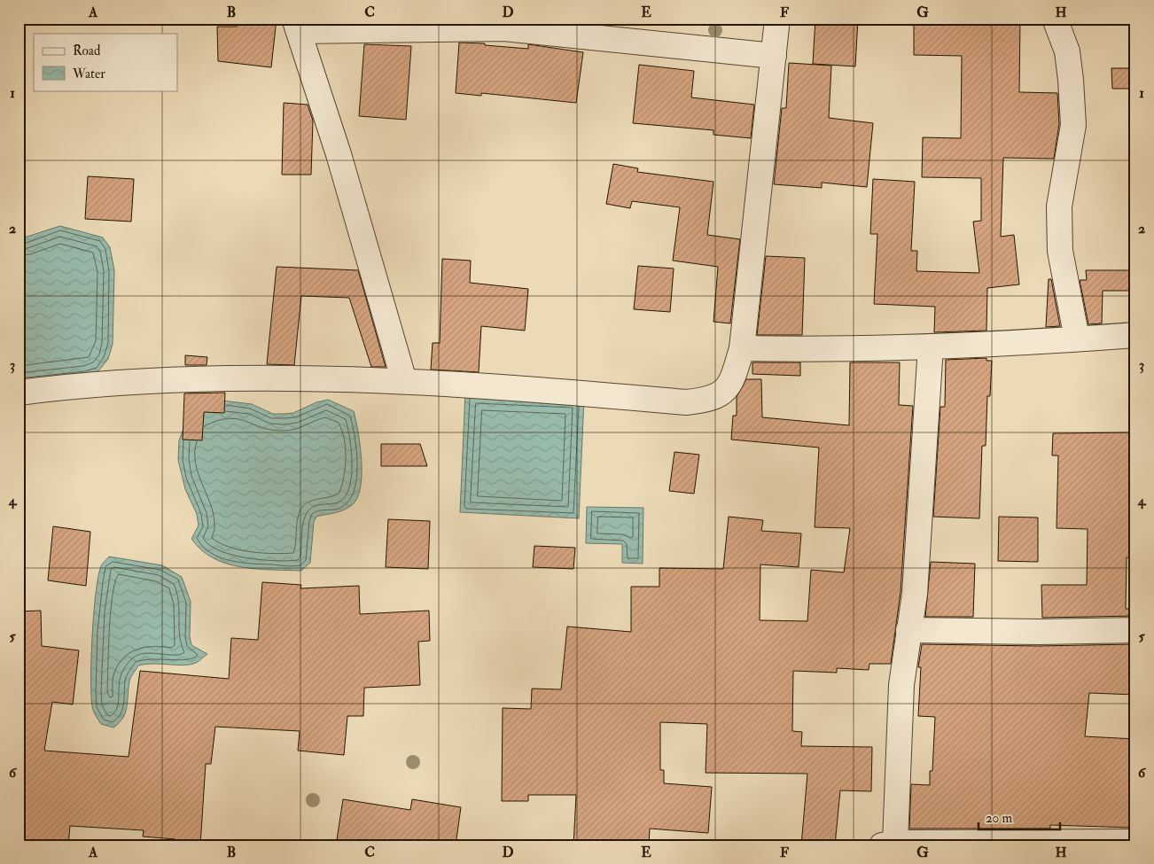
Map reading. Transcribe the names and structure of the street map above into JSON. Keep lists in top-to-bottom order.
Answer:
{
  "legend": ["Road", "Water"],
  "scale_bar": "20 m",
  "grid": {
    "columns": [
      "A",
      "B",
      "C",
      "D",
      "E",
      "F",
      "G",
      "H"
    ],
    "rows": [
      "1",
      "2",
      "3",
      "4",
      "5",
      "6"
    ]
  }
}
